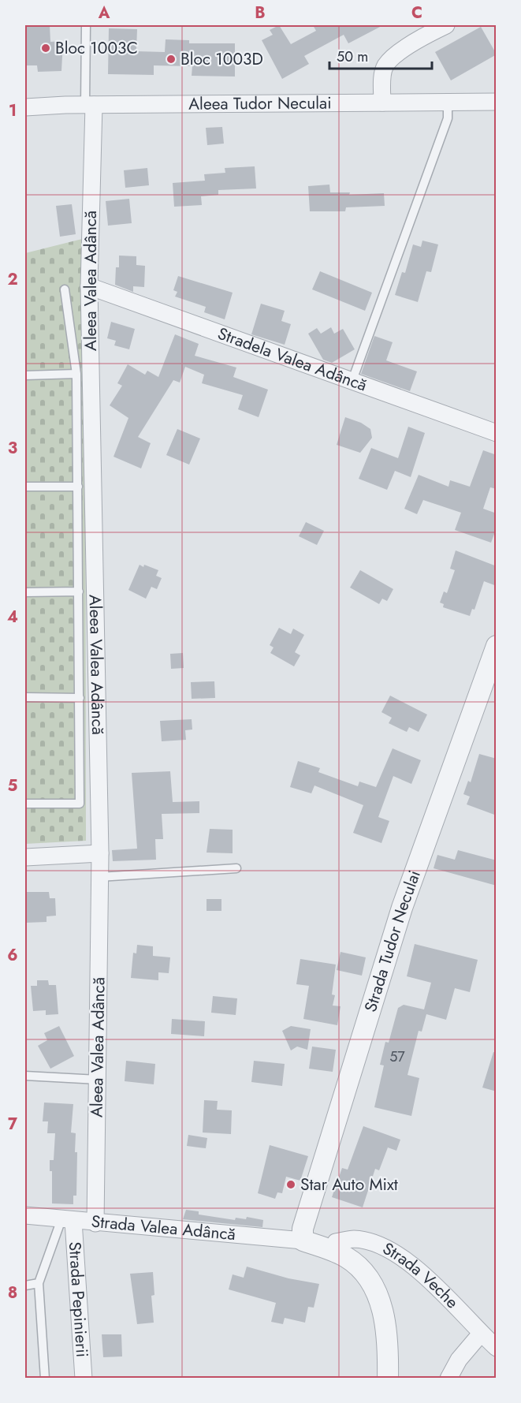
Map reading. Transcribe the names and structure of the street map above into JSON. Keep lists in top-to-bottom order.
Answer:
{
  "streets": {
    "street": [
      "Aleea Tudor Neculai",
      "Aleea Valea Adâncă",
      "Stradela Valea Adâncă",
      "Strada Tudor Neculai",
      "Strada Valea Adâncă",
      "Strada Veche",
      "Strada Pepinierii"
    ]
  },
  "crossings": [
    ["Aleea Tudor Neculai", "Aleea Valea Adâncă"],
    ["Aleea Valea Adâncă", "Stradela Valea Adâncă"],
    ["Aleea Valea Adâncă", "Strada Valea Adâncă"],
    ["Strada Tudor Neculai", "Strada Valea Adâncă"],
    ["Strada Tudor Neculai", "Strada Veche"],
    ["Strada Valea Adâncă", "Strada Veche"],
    ["Strada Valea Adâncă", "Strada Pepinierii"]
  ],
  "places": ["Bloc 1003C", "Bloc 1003D", "Star Auto Mixt"],
  "house_numbers": ["57"],
  "scale_bar": "50 m",
  "grid": {
    "columns": ["A", "B", "C"],
    "rows": [
      "1",
      "2",
      "3",
      "4",
      "5",
      "6",
      "7",
      "8"
    ]
  }
}
